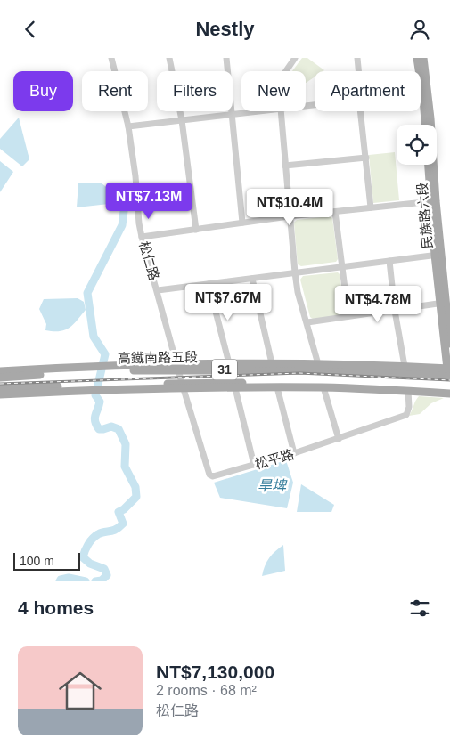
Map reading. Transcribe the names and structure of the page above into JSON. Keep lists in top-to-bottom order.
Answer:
{
  "streets": {
    "main road": ["民族路六段", "高鐵南路五段", "31"],
    "street": ["松仁路", "松平路"]
  },
  "crossings": [
    ["民族路六段", "高鐵南路五段"],
    ["松仁路", "高鐵南路五段"],
    ["松仁路", "松平路"],
    ["高鐵南路五段", "松平路"]
  ],
  "water": ["旱埤"],
  "scale_bar": "100 m",
  "page": {
    "header": "Nestly",
    "chip": [
      "Buy",
      "Rent",
      "Filters",
      "New",
      "Apartment"
    ],
    "price": [
      "NT$7.13M",
      "NT$10.4M",
      "NT$7.67M",
      "NT$4.78M"
    ],
    "scale": "100 m",
    "heading": "4 homes",
    "list": [
      {
        "name": "NT$7,130,000",
        "note": "2 rooms · 68 m² · 松仁路"
      }
    ]
  }
}
